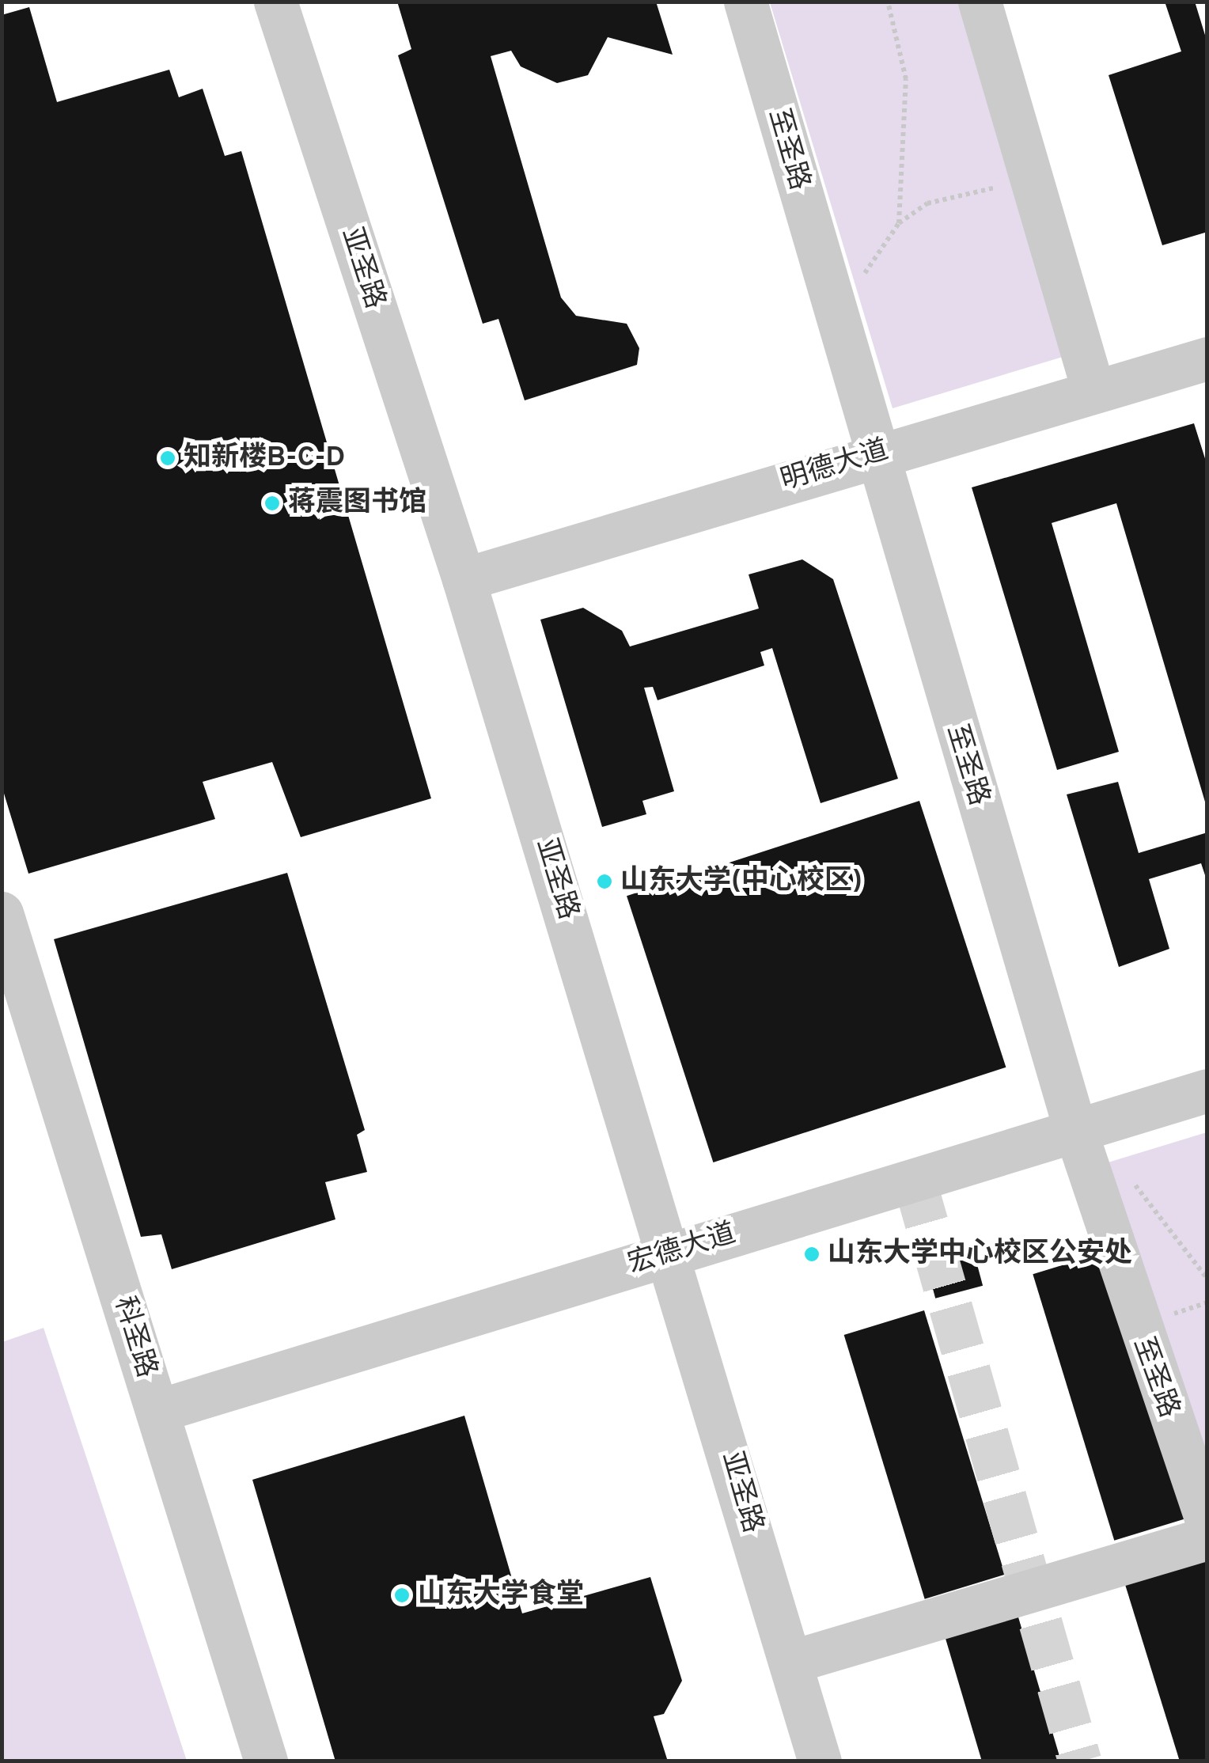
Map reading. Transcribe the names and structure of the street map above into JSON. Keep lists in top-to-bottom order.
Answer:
{
  "streets": {
    "lane": [
      "至圣路",
      "亚圣路",
      "明德大道",
      "宏德大道",
      "科圣路"
    ]
  },
  "crossings": [
    ["至圣路", "明德大道"],
    ["至圣路", "宏德大道"],
    ["亚圣路", "明德大道"],
    ["亚圣路", "宏德大道"],
    ["宏德大道", "科圣路"]
  ],
  "places": [
    "知新楼B-C-D",
    "蒋震图书馆",
    "山东大学(中心校区)",
    "山东大学中心校区公安处",
    "山东大学食堂"
  ]
}
